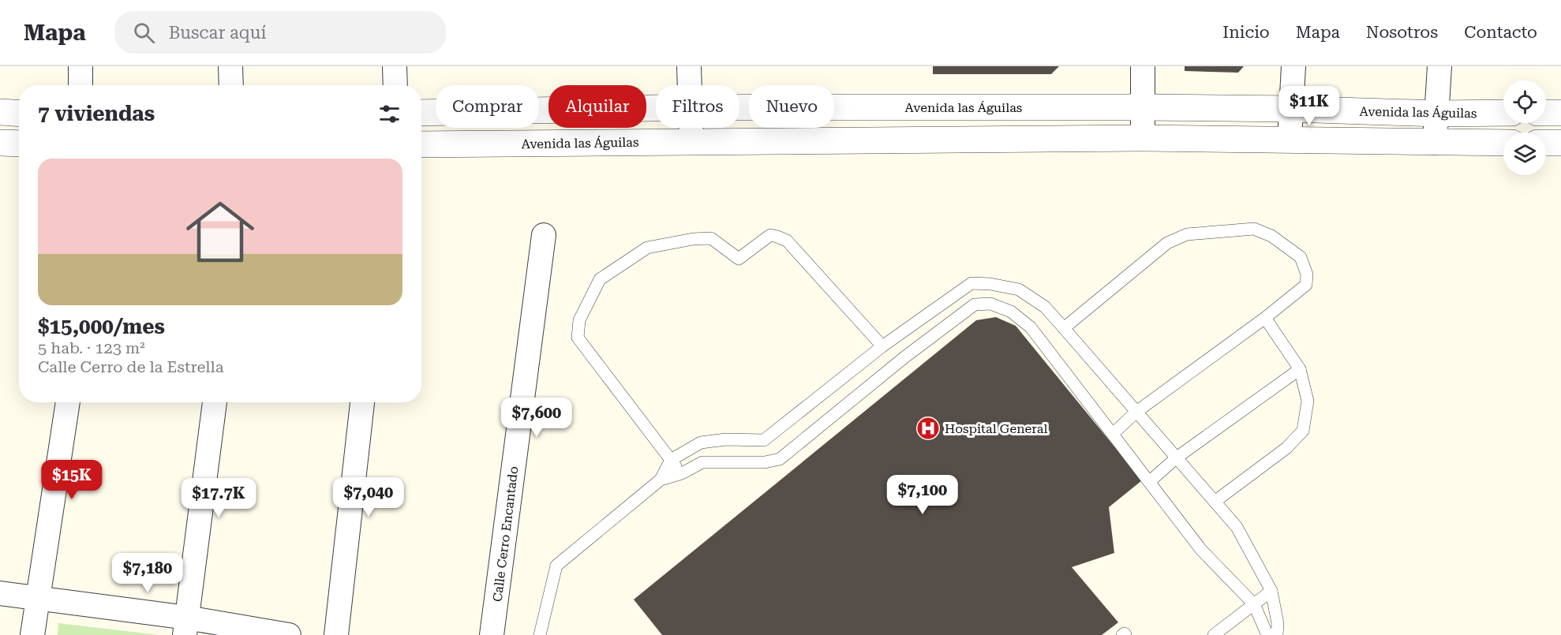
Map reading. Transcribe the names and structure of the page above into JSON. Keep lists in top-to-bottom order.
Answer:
{
  "streets": {
    "street": ["Avenida las Águilas", "Calle Cerro Encantado"]
  },
  "places": {
    "hospital": ["Hospital General"]
  },
  "page": {
    "header": "Mapa",
    "search": "Buscar aquí",
    "nav": [
      "Inicio",
      "Mapa",
      "Nosotros",
      "Contacto"
    ],
    "chip": [
      "Comprar",
      "Alquilar",
      "Filtros",
      "Nuevo"
    ],
    "heading": "7 viviendas",
    "price": [
      "$11K",
      "$7,600",
      "$15K",
      "$7,100",
      "$7,040",
      "$17.7K",
      "$7,180"
    ],
    "list": [
      {
        "name": "$15,000/mes",
        "note": "5 hab. · 123 m² · Calle Cerro de la Estrella"
      }
    ]
  }
}
